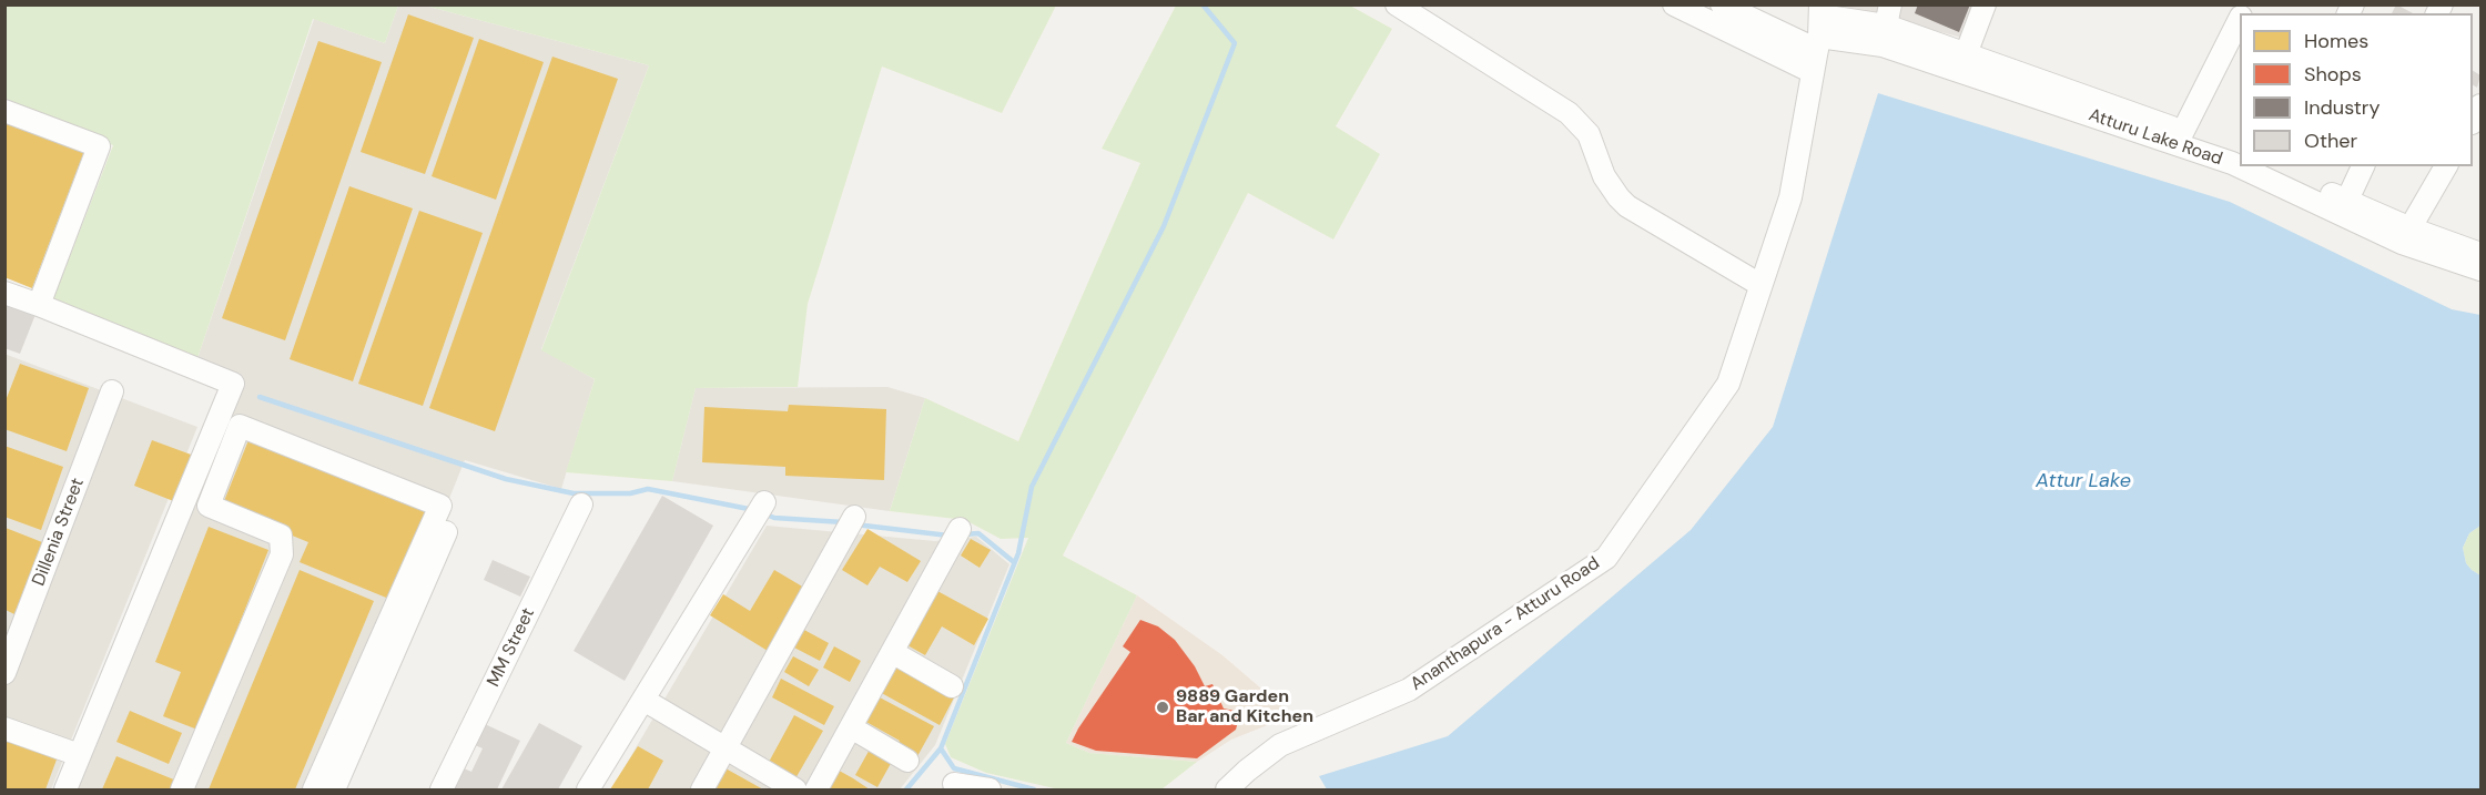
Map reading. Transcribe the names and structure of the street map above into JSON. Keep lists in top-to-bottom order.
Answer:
{
  "streets": {
    "street": [
      "Atturu Lake Road",
      "Dillenia Street",
      "Ananthapura - Atturu Road",
      "MM Street"
    ]
  },
  "crossings": [
    ["Atturu Lake Road", "Ananthapura - Atturu Road"]
  ],
  "water": ["Attur Lake"],
  "places": ["9889 Garden Bar and Kitchen"],
  "legend": [
    "Homes",
    "Shops",
    "Industry",
    "Other"
  ]
}
